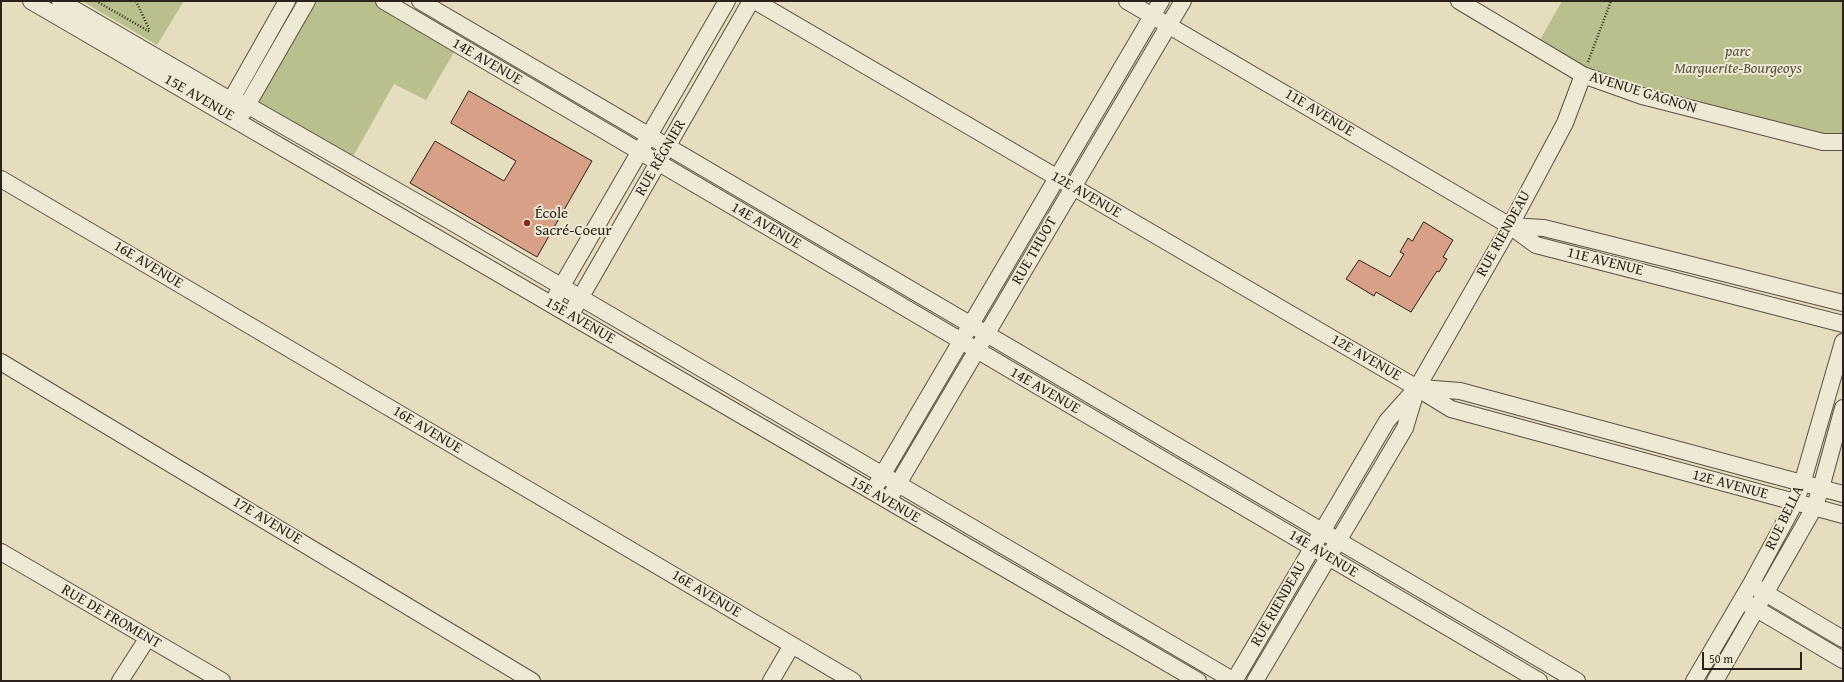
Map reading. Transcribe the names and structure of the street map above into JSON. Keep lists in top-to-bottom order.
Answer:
{
  "streets": {
    "street": [
      "14E AVENUE",
      "AVENUE GAGNON",
      "15E AVENUE",
      "11E AVENUE",
      "RUE RÉGNIER",
      "12E AVENUE",
      "RUE RIENDEAU",
      "RUE THUOT",
      "16E AVENUE",
      "RUE BELLA",
      "17E AVENUE",
      "RUE DE FROMENT"
    ]
  },
  "crossings": [
    ["14E AVENUE", "RUE RÉGNIER"],
    ["14E AVENUE", "RUE RIENDEAU"],
    ["14E AVENUE", "RUE THUOT"],
    ["AVENUE GAGNON", "RUE RIENDEAU"],
    ["15E AVENUE", "RUE RÉGNIER"],
    ["15E AVENUE", "RUE RIENDEAU"],
    ["15E AVENUE", "RUE THUOT"],
    ["11E AVENUE", "RUE RIENDEAU"],
    ["11E AVENUE", "RUE THUOT"],
    ["12E AVENUE", "RUE RIENDEAU"],
    ["12E AVENUE", "RUE THUOT"],
    ["12E AVENUE", "RUE BELLA"]
  ],
  "parks": ["parc Marguerite-Bourgeoys"],
  "places": ["École Sacré-Coeur"],
  "scale_bar": "50 m"
}
